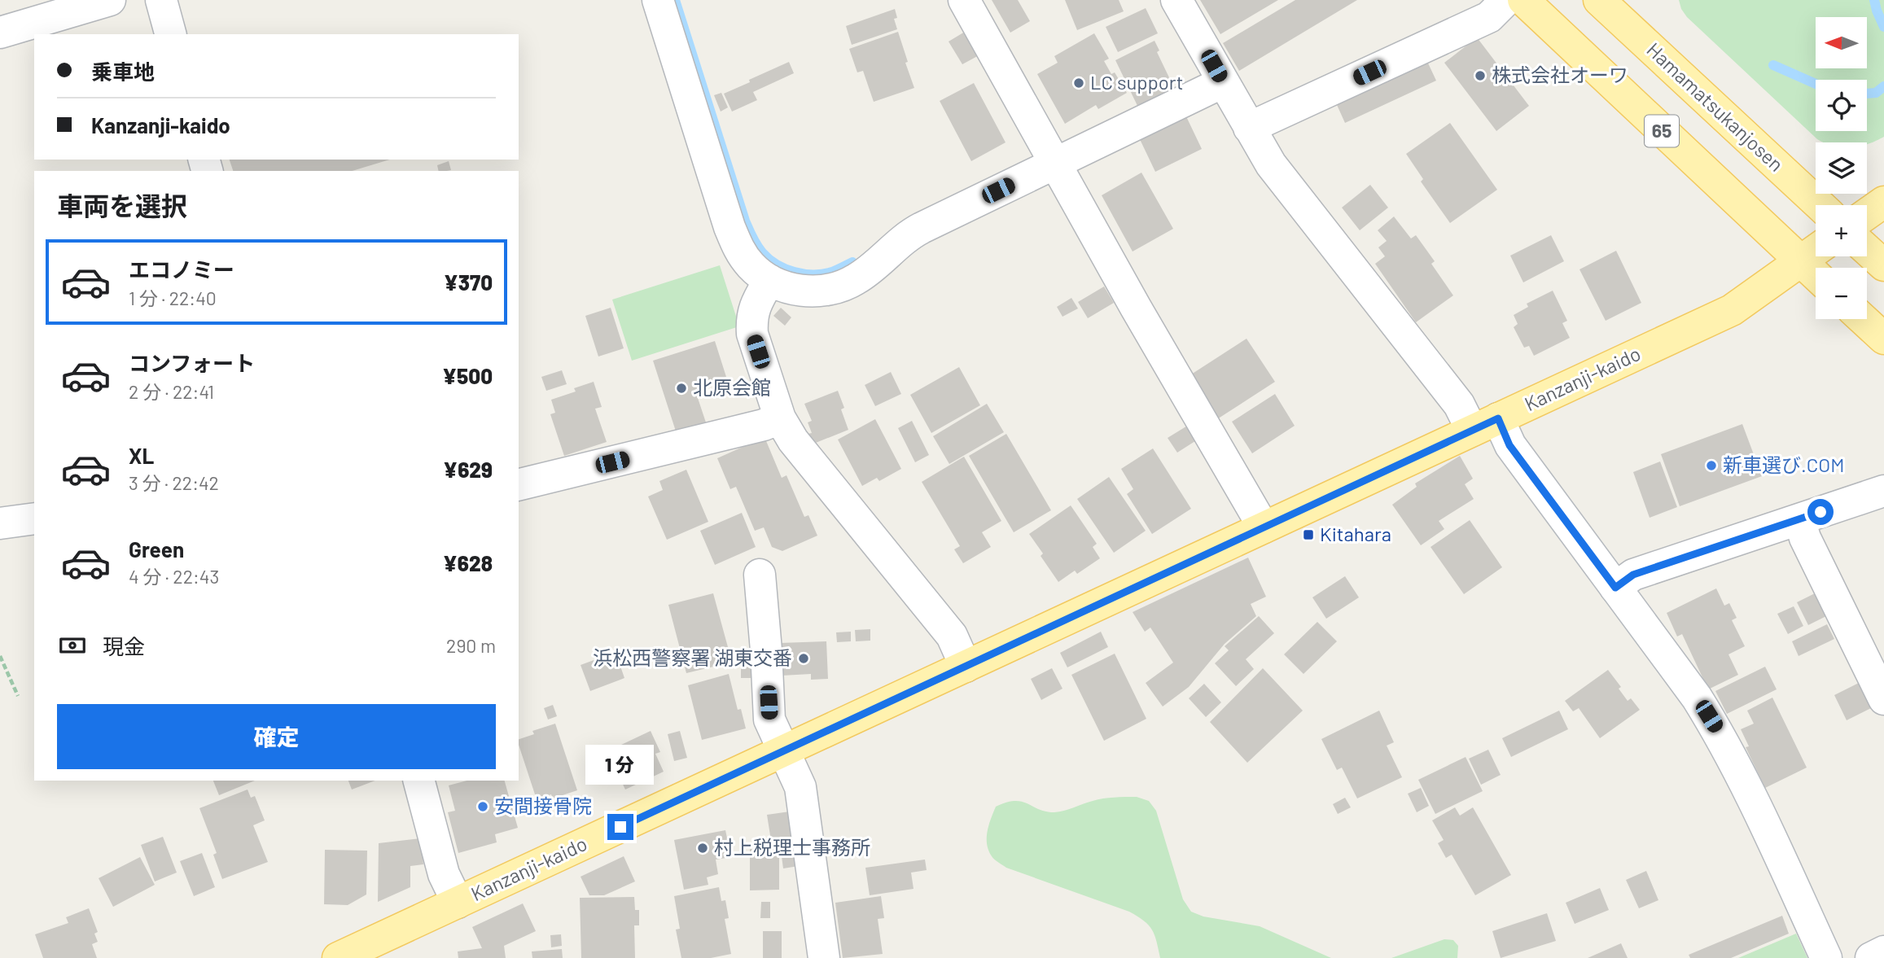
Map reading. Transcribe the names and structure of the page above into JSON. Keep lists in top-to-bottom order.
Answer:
{
  "streets": {
    "main road": ["Hamamatsukanjosen", "65", "Kanzanji-kaido"]
  },
  "crossings": [
    ["65", "Kanzanji-kaido"]
  ],
  "places": {
    "other": [
      "株式会社オーワ",
      "LC support",
      "北原会館",
      "新車選び.COM",
      "浜松西警察署 湖東交番",
      "安間接骨院",
      "村上税理士事務所"
    ],
    "transit": ["Kitahara"]
  },
  "north": "left",
  "page": {
    "map_buttons": ["+", "−"],
    "banner": ["乗車地", "Kanzanji-kaido"],
    "heading": "車両を選択",
    "list": [
      {
        "name": "エコノミー",
        "note": "1 分 · 22:40",
        "value": "¥370"
      },
      {
        "name": "コンフォート",
        "note": "2 分 · 22:41",
        "value": "¥500"
      },
      {
        "name": "XL",
        "note": "3 分 · 22:42",
        "value": "¥629"
      },
      {
        "name": "Green",
        "note": "4 分 · 22:43",
        "value": "¥628"
      }
    ],
    "pay": ["現金", "290 m"],
    "buttons": "確定",
    "bubble": "1 分"
  }
}
